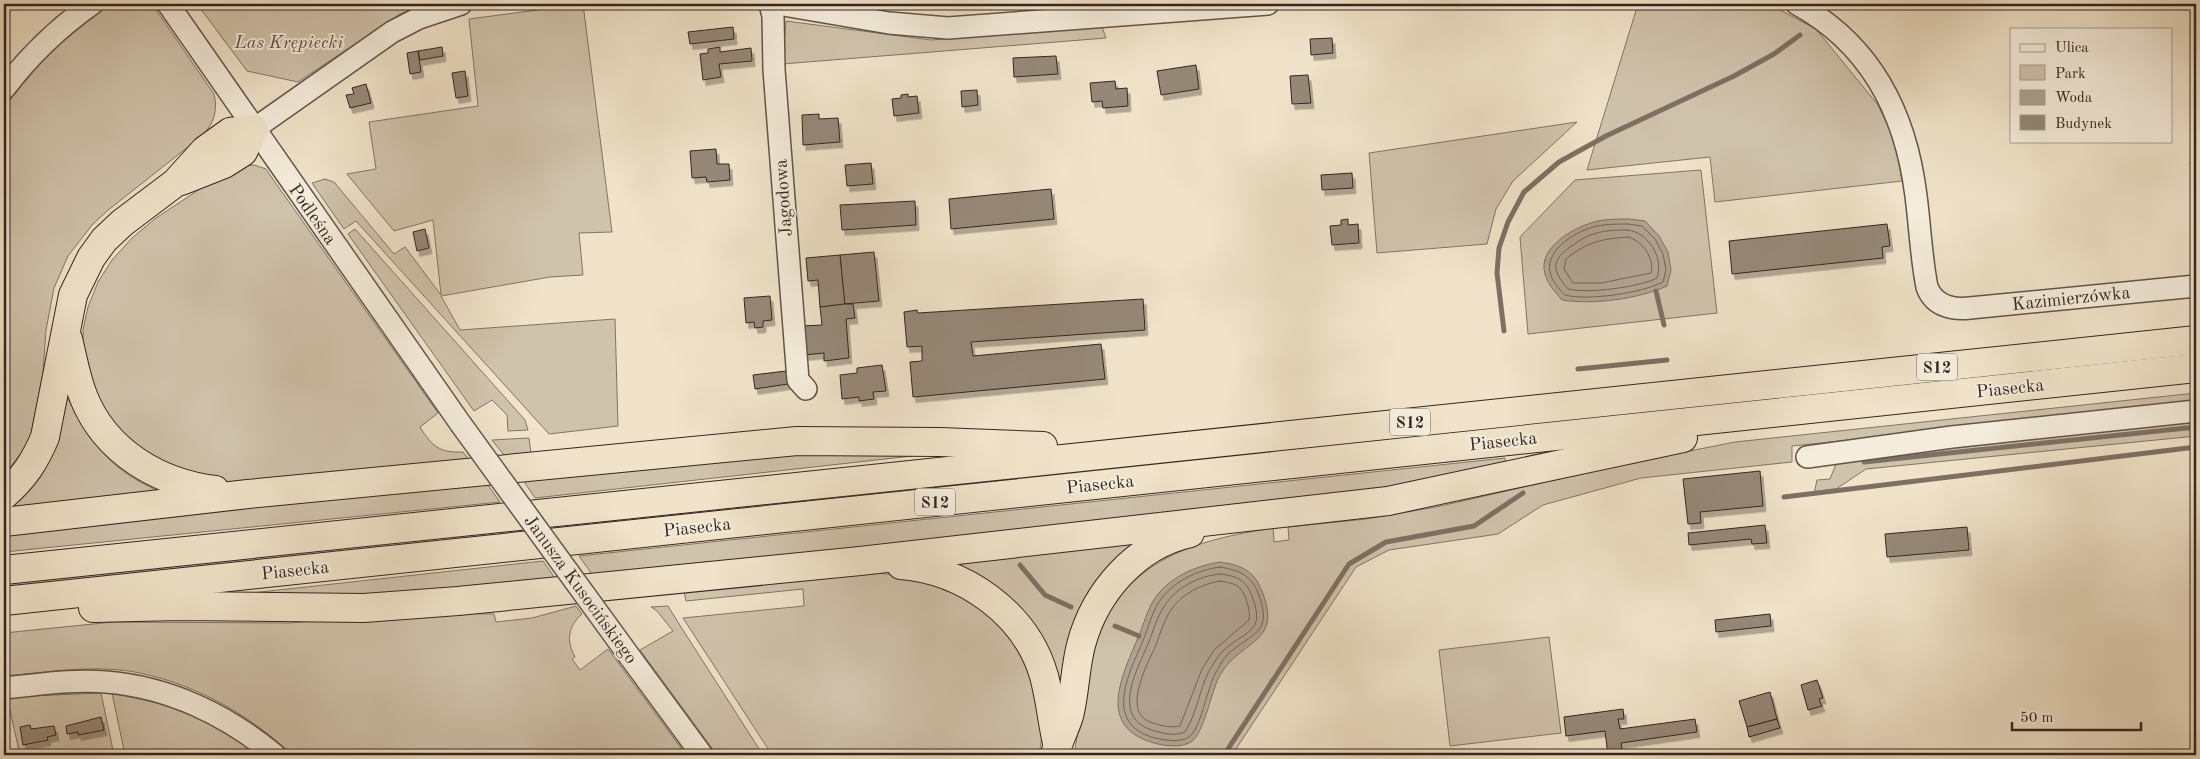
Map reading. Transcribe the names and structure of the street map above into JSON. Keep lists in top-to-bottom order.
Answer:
{
  "streets": {
    "highway": ["S12", "Piasecka"],
    "street": [
      "Jagodowa",
      "Podleśna",
      "Kazimierzówka",
      "Janusza Kusocińskiego"
    ]
  },
  "crossings": [
    ["Podleśna", "Janusza Kusocińskiego"]
  ],
  "parks": ["Las Krępiecki"],
  "legend": [
    "Ulica",
    "Park",
    "Woda",
    "Budynek"
  ],
  "scale_bar": "50 m"
}
